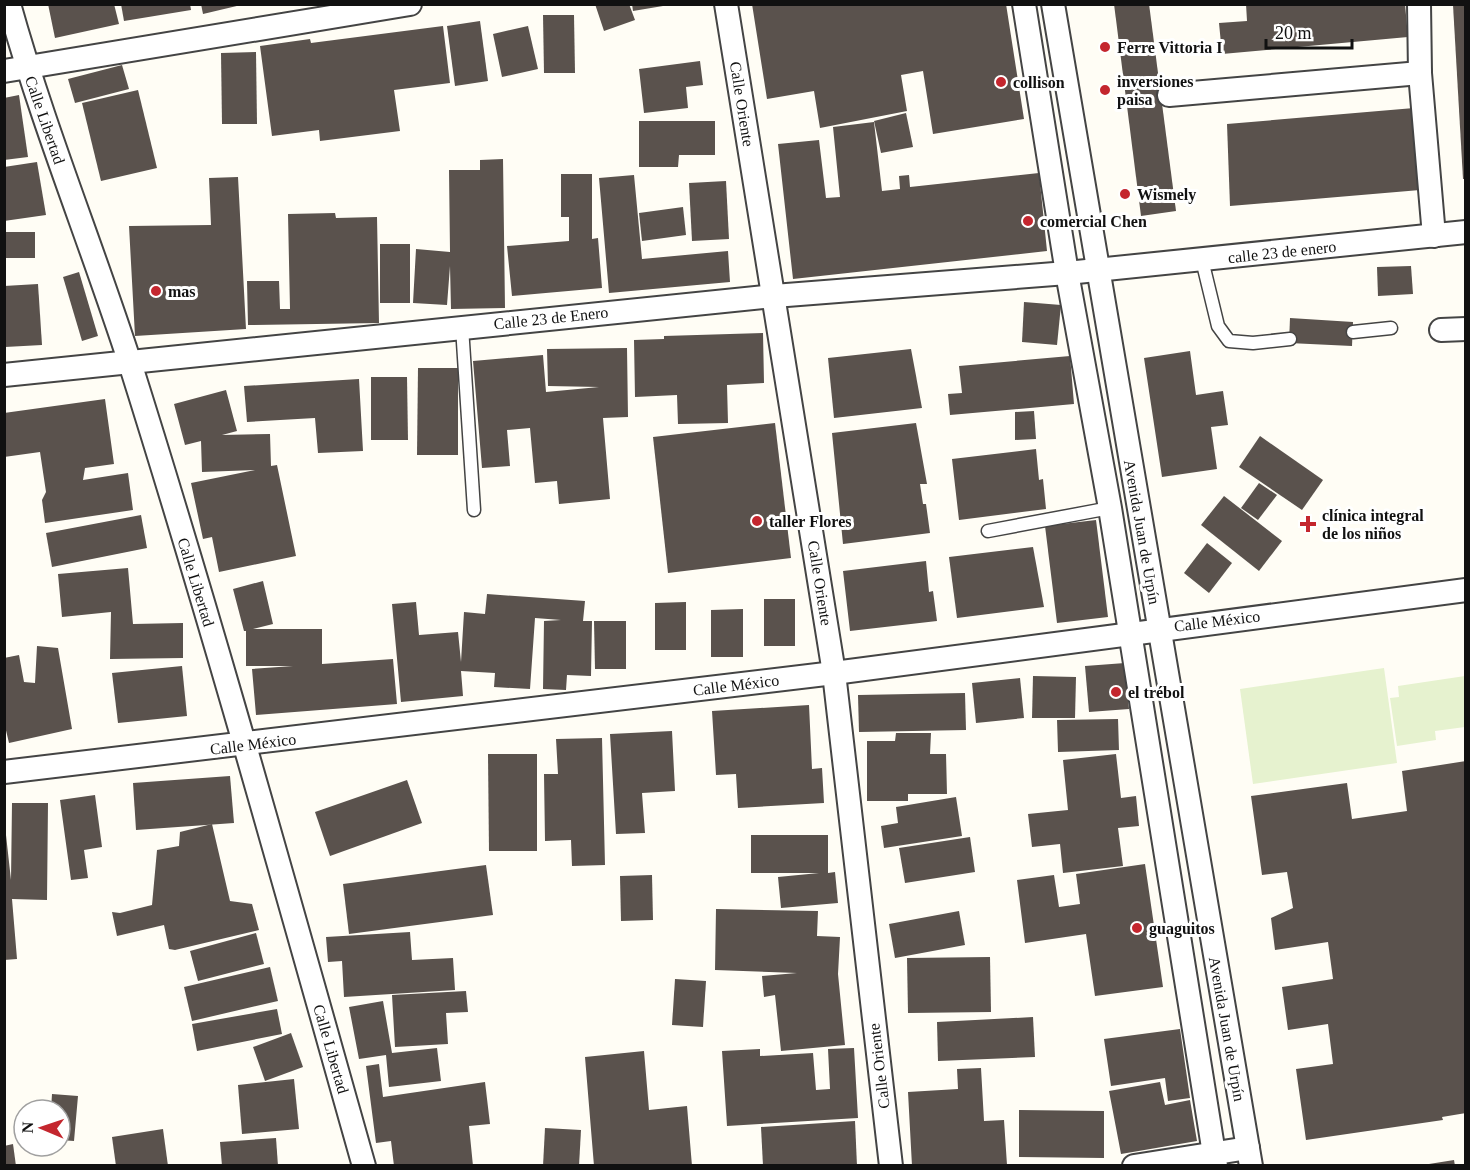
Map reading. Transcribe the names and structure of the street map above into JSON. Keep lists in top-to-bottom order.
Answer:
{
  "streets": {
    "street": [
      "Calle Oriente",
      "Calle Libertad",
      "calle 23 de enero",
      "Calle 23 de Enero",
      "Avenida Juan de Urpín",
      "Calle México"
    ]
  },
  "crossings": [
    ["Calle Oriente", "Calle 23 de Enero"],
    ["Calle Oriente", "Calle México"],
    ["Calle Libertad", "Calle 23 de Enero"],
    ["Calle Libertad", "Calle México"],
    ["calle 23 de enero", "Calle 23 de Enero"],
    ["calle 23 de enero", "Avenida Juan de Urpín"],
    ["Calle 23 de Enero", "Avenida Juan de Urpín"],
    ["Avenida Juan de Urpín", "Calle México"]
  ],
  "places": {
    "other": [
      "Ferre Vittoria I",
      "collison",
      "inversiones paisa",
      "Wismely",
      "comercial Chen",
      "mas",
      "taller Flores",
      "el trébol",
      "guaguitos"
    ],
    "health": ["clínica integral de los niños"]
  },
  "scale_bar": "20 m",
  "north": "left"
}
